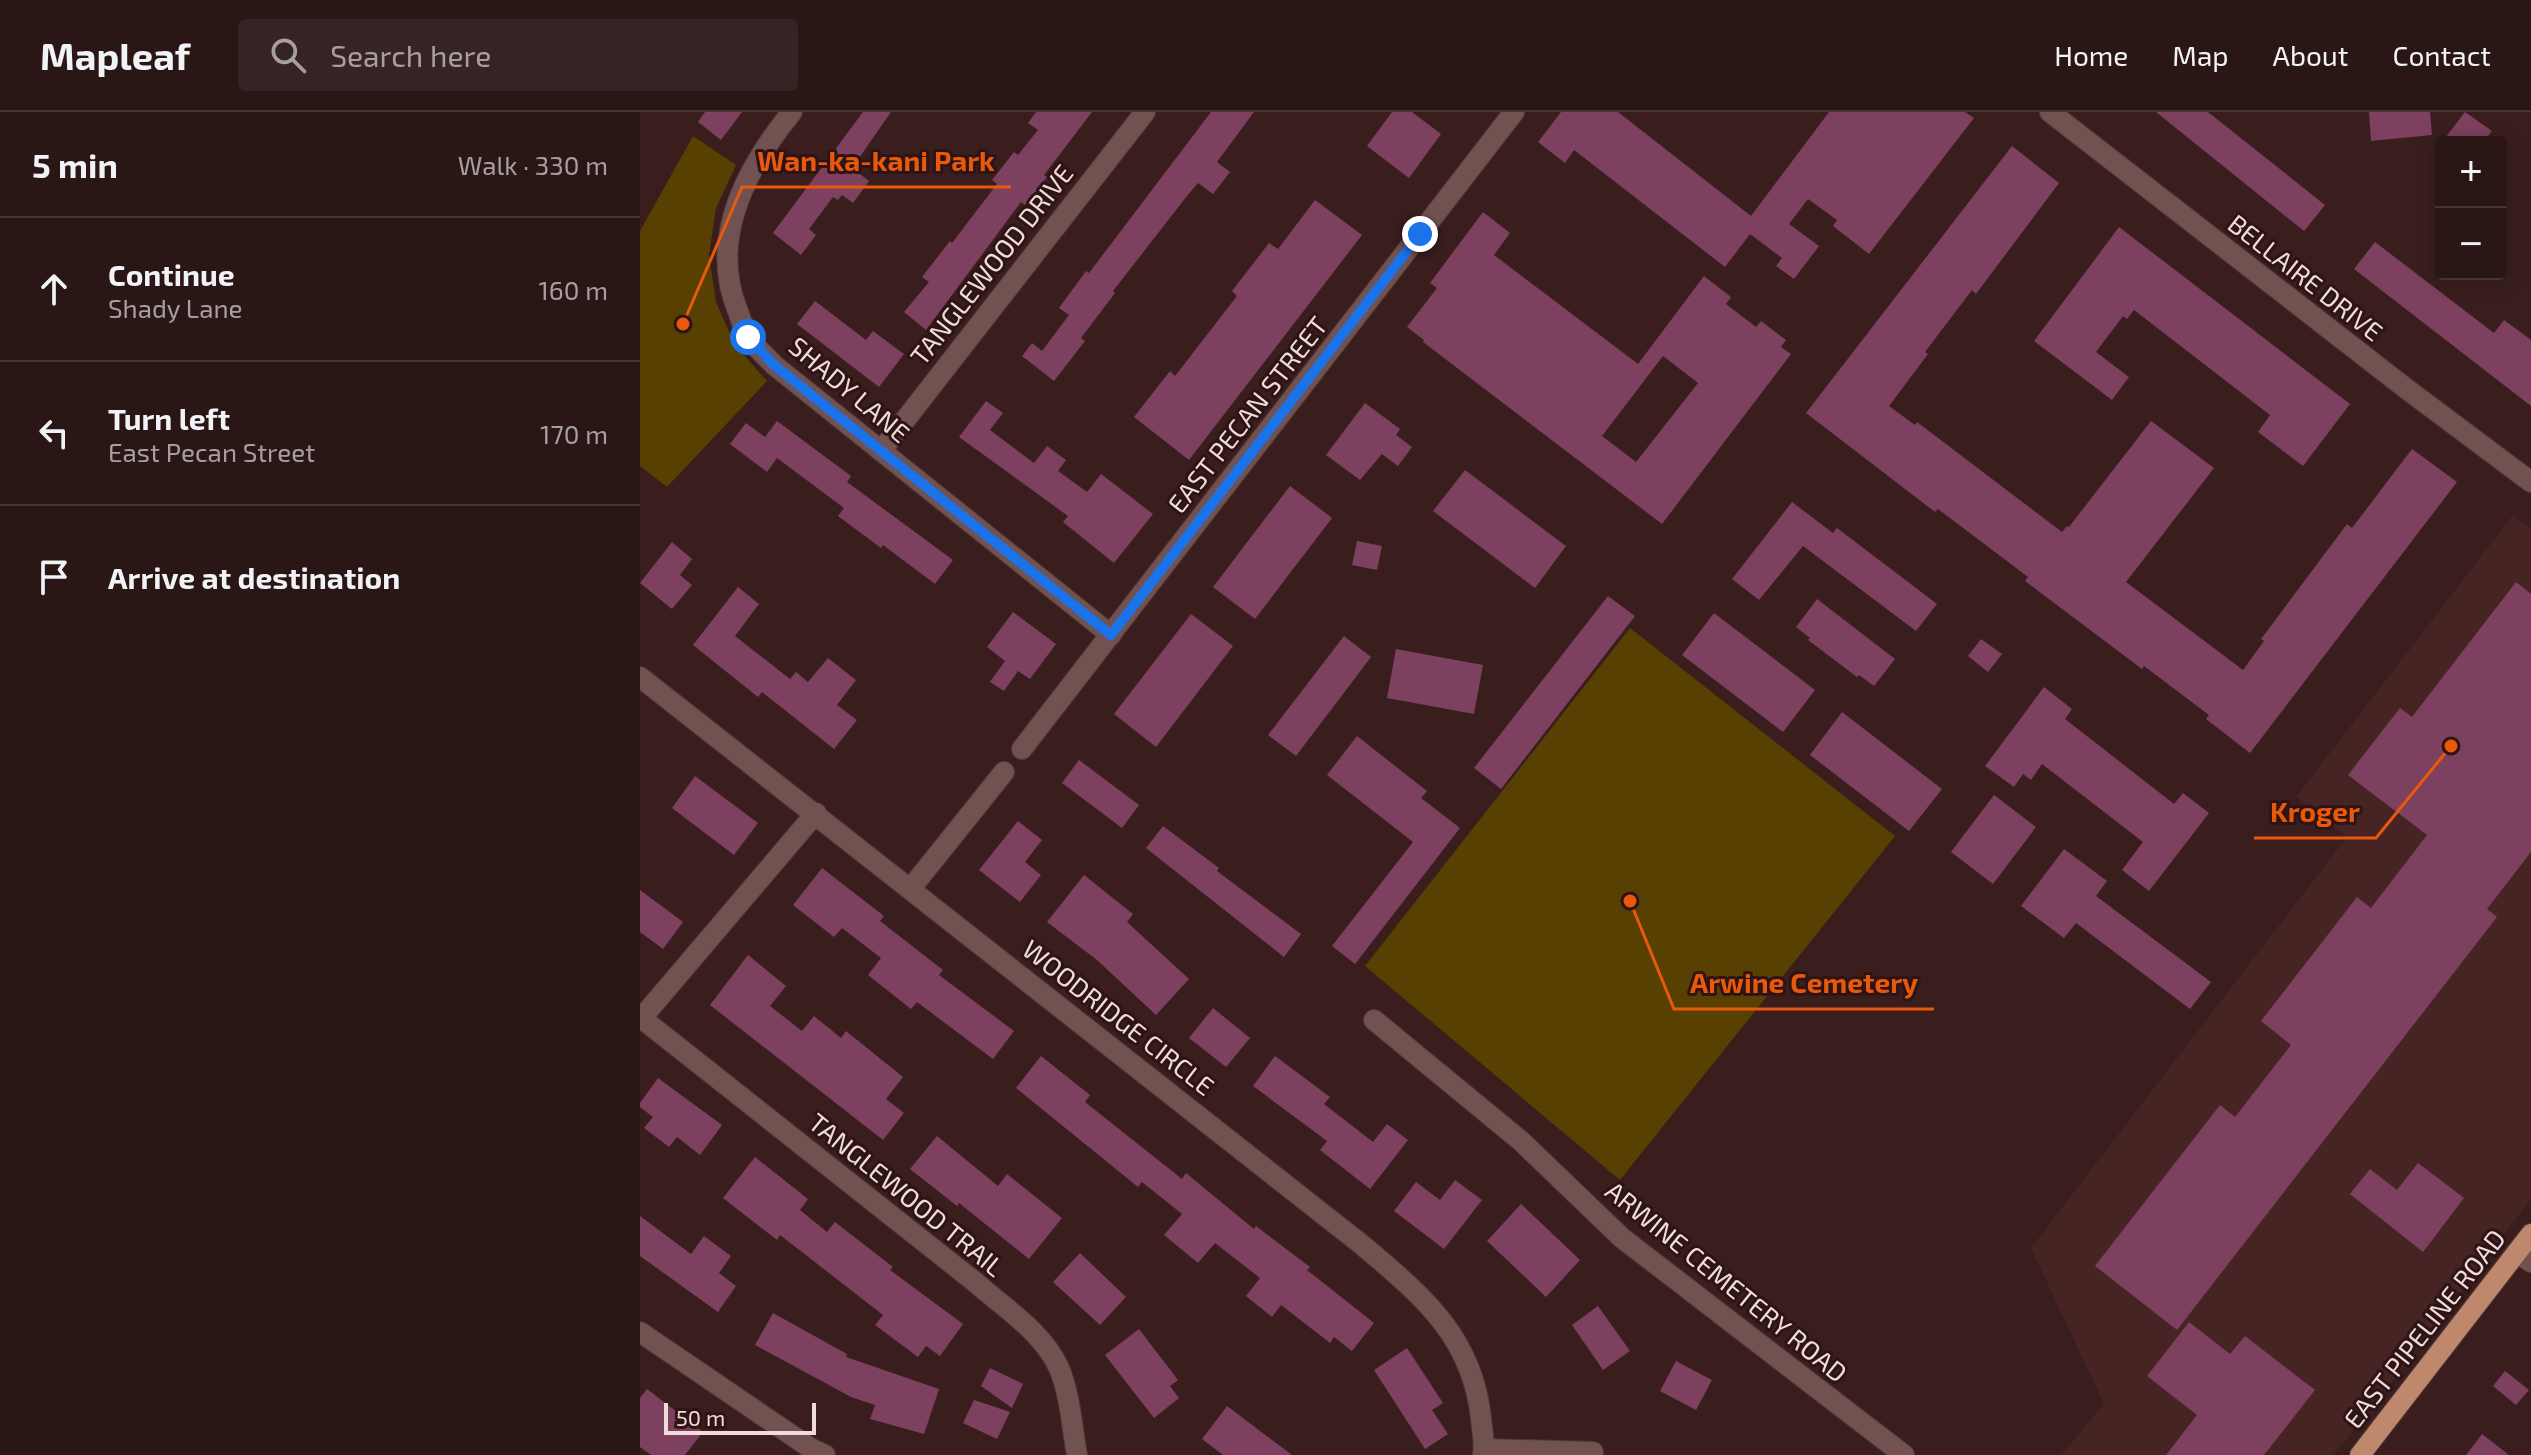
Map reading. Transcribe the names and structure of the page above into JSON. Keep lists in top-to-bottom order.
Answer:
{
  "streets": {
    "main road": ["EAST PIPELINE ROAD"],
    "street": [
      "TANGLEWOOD DRIVE",
      "BELLAIRE DRIVE",
      "SHADY LANE",
      "EAST PECAN STREET",
      "WOODRIDGE CIRCLE",
      "TANGLEWOOD TRAIL",
      "ARWINE CEMETERY ROAD"
    ]
  },
  "crossings": [
    ["TANGLEWOOD DRIVE", "SHADY LANE"],
    ["SHADY LANE", "EAST PECAN STREET"]
  ],
  "places": ["Wan-ka-kani Park", "Kroger", "Arwine Cemetery"],
  "scale_bar": "50 m",
  "page": {
    "header": "Mapleaf",
    "search": "Search here",
    "nav": [
      "Home",
      "Map",
      "About",
      "Contact"
    ],
    "heading": ["5 min", "Walk · 330 m"],
    "map_buttons": ["+", "−"],
    "list": [
      ["Continue", "Shady Lane", "160 m"],
      ["Turn left", "East Pecan Street", "170 m"],
      "Arrive at destination"
    ],
    "scale": "50 m"
  }
}
